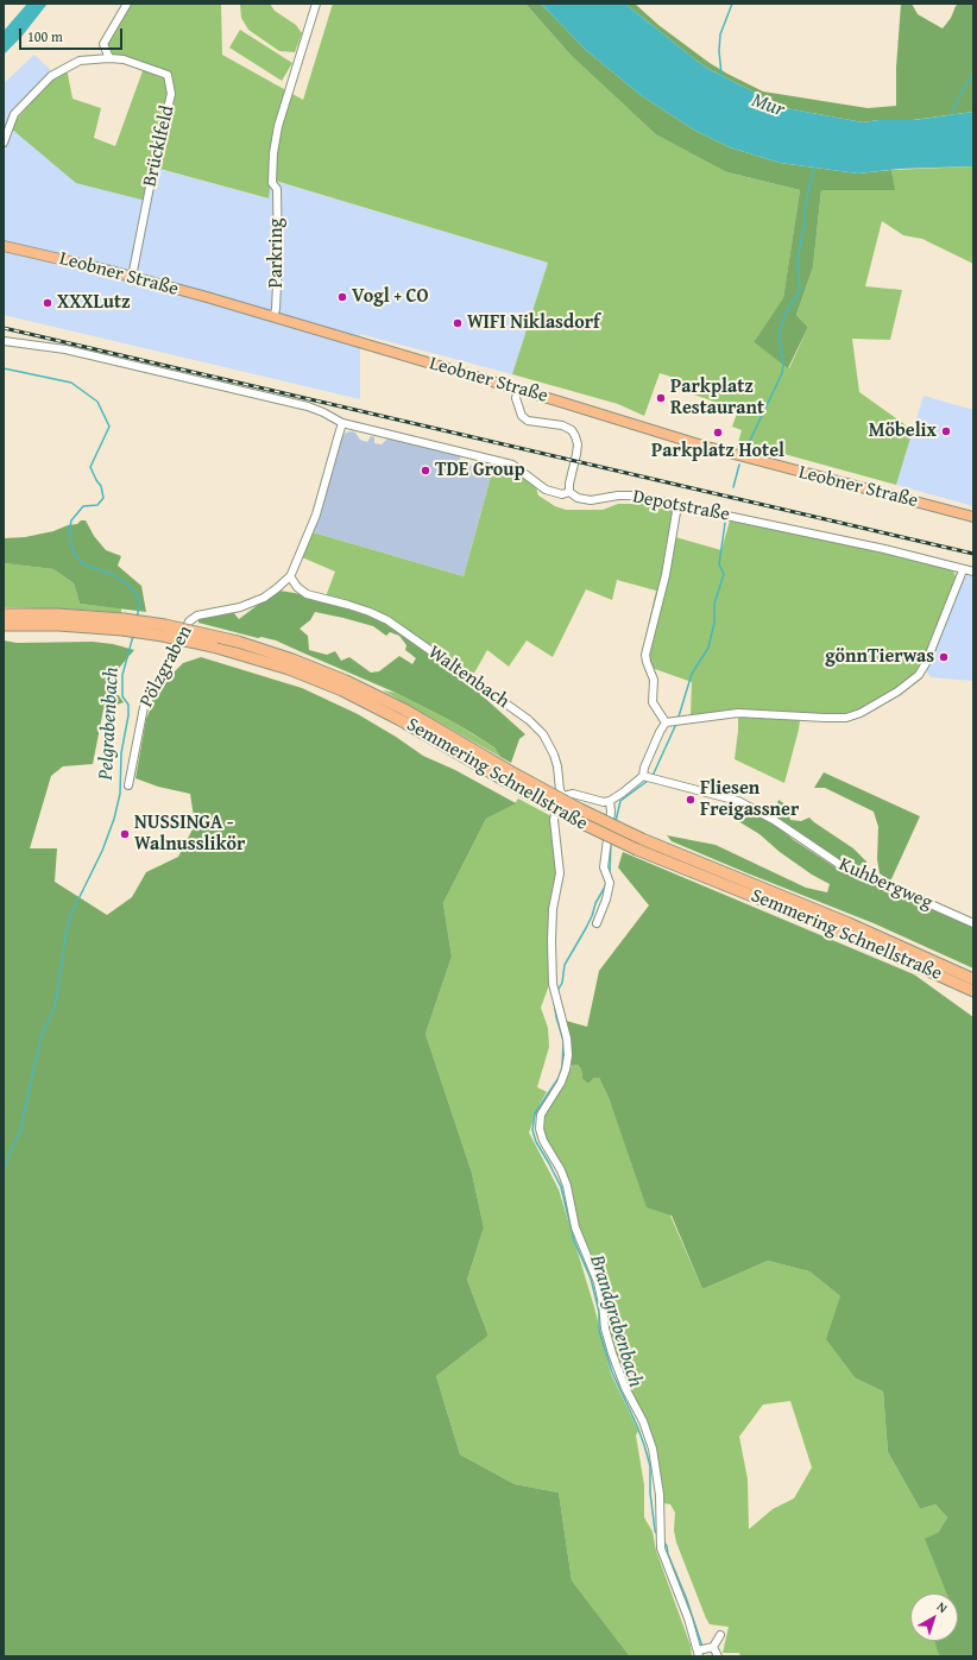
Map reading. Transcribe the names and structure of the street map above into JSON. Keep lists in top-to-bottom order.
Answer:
{
  "streets": {
    "highway": ["Semmering Schnellstraße"],
    "main road": ["Leobner Straße"],
    "street": [
      "Brücklfeld",
      "Parkring",
      "Depotstraße",
      "Pölzgraben",
      "Waltenbach",
      "Kuhbergweg"
    ]
  },
  "crossings": [
    ["Brücklfeld", "Leobner Straße"],
    ["Parkring", "Leobner Straße"],
    ["Depotstraße", "Pölzgraben"],
    ["Pölzgraben", "Waltenbach"]
  ],
  "water": ["Mur", "Pelgrabenbach", "Brandgrabenbach"],
  "places": [
    "Vogl + CO",
    "XXXLutz",
    "WIFI Niklasdorf",
    "Parkplatz Restaurant",
    "Möbelix",
    "Parkplatz Hotel",
    "TDE Group",
    "gönnTierwas",
    "Fliesen Freigassner",
    "NUSSINGA - Walnusslikör"
  ],
  "scale_bar": "100 m",
  "north": "top right"
}
